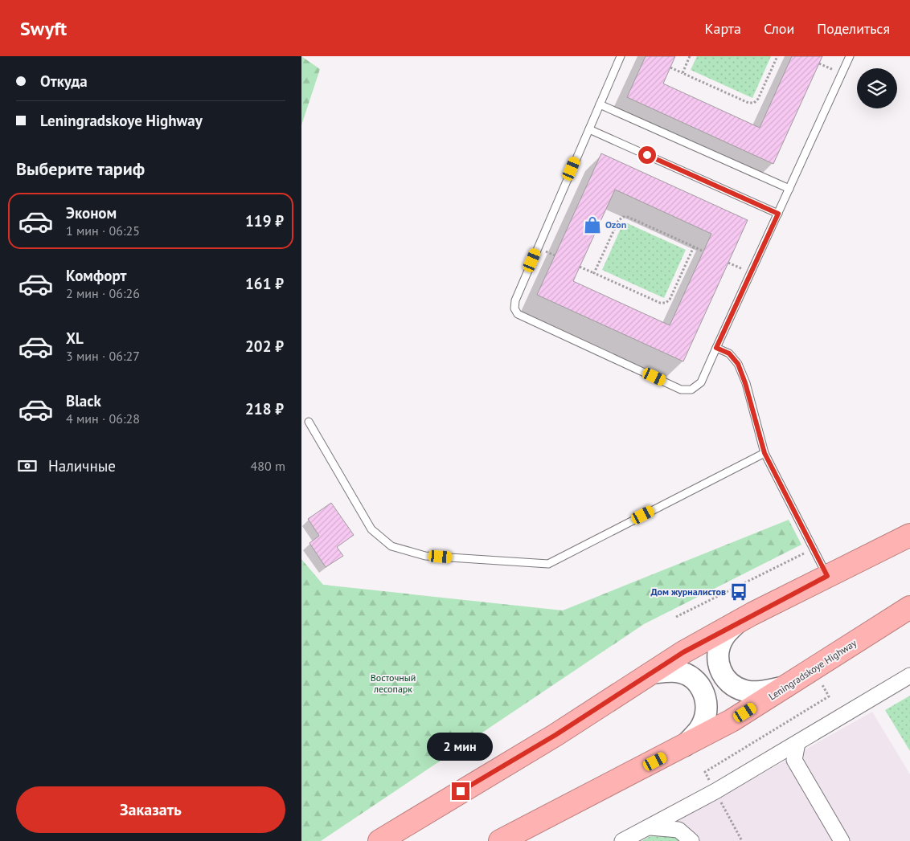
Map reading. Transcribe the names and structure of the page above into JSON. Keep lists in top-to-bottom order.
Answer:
{
  "streets": {
    "highway": ["Leningradskoye Highway"]
  },
  "parks": ["Восточный лесопарк"],
  "places": {
    "shop": ["Ozon"],
    "bus stop": ["Дом журналистов"]
  },
  "page": {
    "header": "Swyft",
    "nav": ["Карта", "Слои", "Поделиться"],
    "banner": ["Откуда", "Leningradskoye Highway"],
    "heading": "Выберите тариф",
    "list": [
      {
        "name": "Эконом",
        "note": "1 мин · 06:25",
        "value": "119 ₽"
      },
      {
        "name": "Комфорт",
        "note": "2 мин · 06:26",
        "value": "161 ₽"
      },
      {
        "name": "XL",
        "note": "3 мин · 06:27",
        "value": "202 ₽"
      },
      {
        "name": "Black",
        "note": "4 мин · 06:28",
        "value": "218 ₽"
      }
    ],
    "pay": ["Наличные", "480 m"],
    "bubble": "2 мин",
    "buttons": "Заказать"
  }
}
